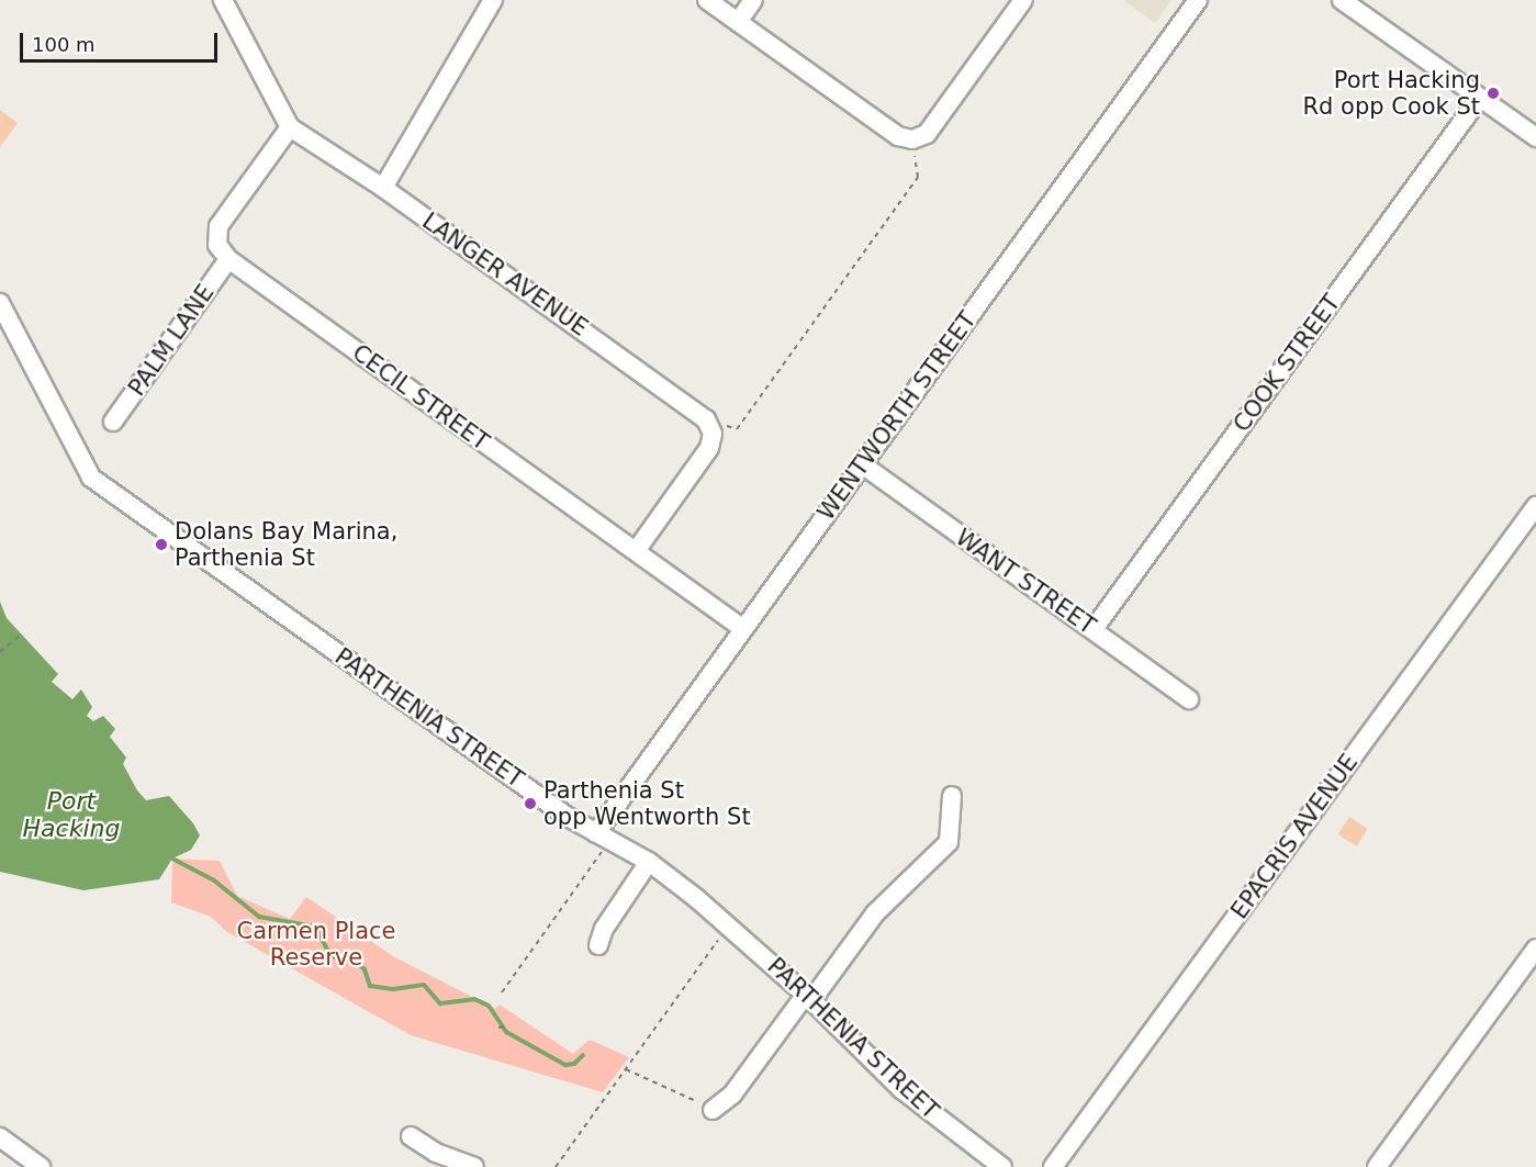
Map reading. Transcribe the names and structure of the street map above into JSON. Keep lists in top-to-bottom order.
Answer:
{
  "streets": {
    "street": [
      "LANGER AVENUE",
      "PALM LANE",
      "COOK STREET",
      "CECIL STREET",
      "WENTWORTH STREET",
      "WANT STREET",
      "PARTHENIA STREET",
      "EPACRIS AVENUE"
    ]
  },
  "crossings": [
    ["PALM LANE", "CECIL STREET"],
    ["COOK STREET", "WANT STREET"],
    ["CECIL STREET", "WENTWORTH STREET"],
    ["WENTWORTH STREET", "WANT STREET"],
    ["WENTWORTH STREET", "PARTHENIA STREET"]
  ],
  "water": ["Port Hacking"],
  "parks": ["Carmen Place Reserve"],
  "places": ["Port Hacking Rd opp Cook St", "Dolans Bay Marina, Parthenia St", "Parthenia St opp Wentworth St"],
  "scale_bar": "100 m"
}
